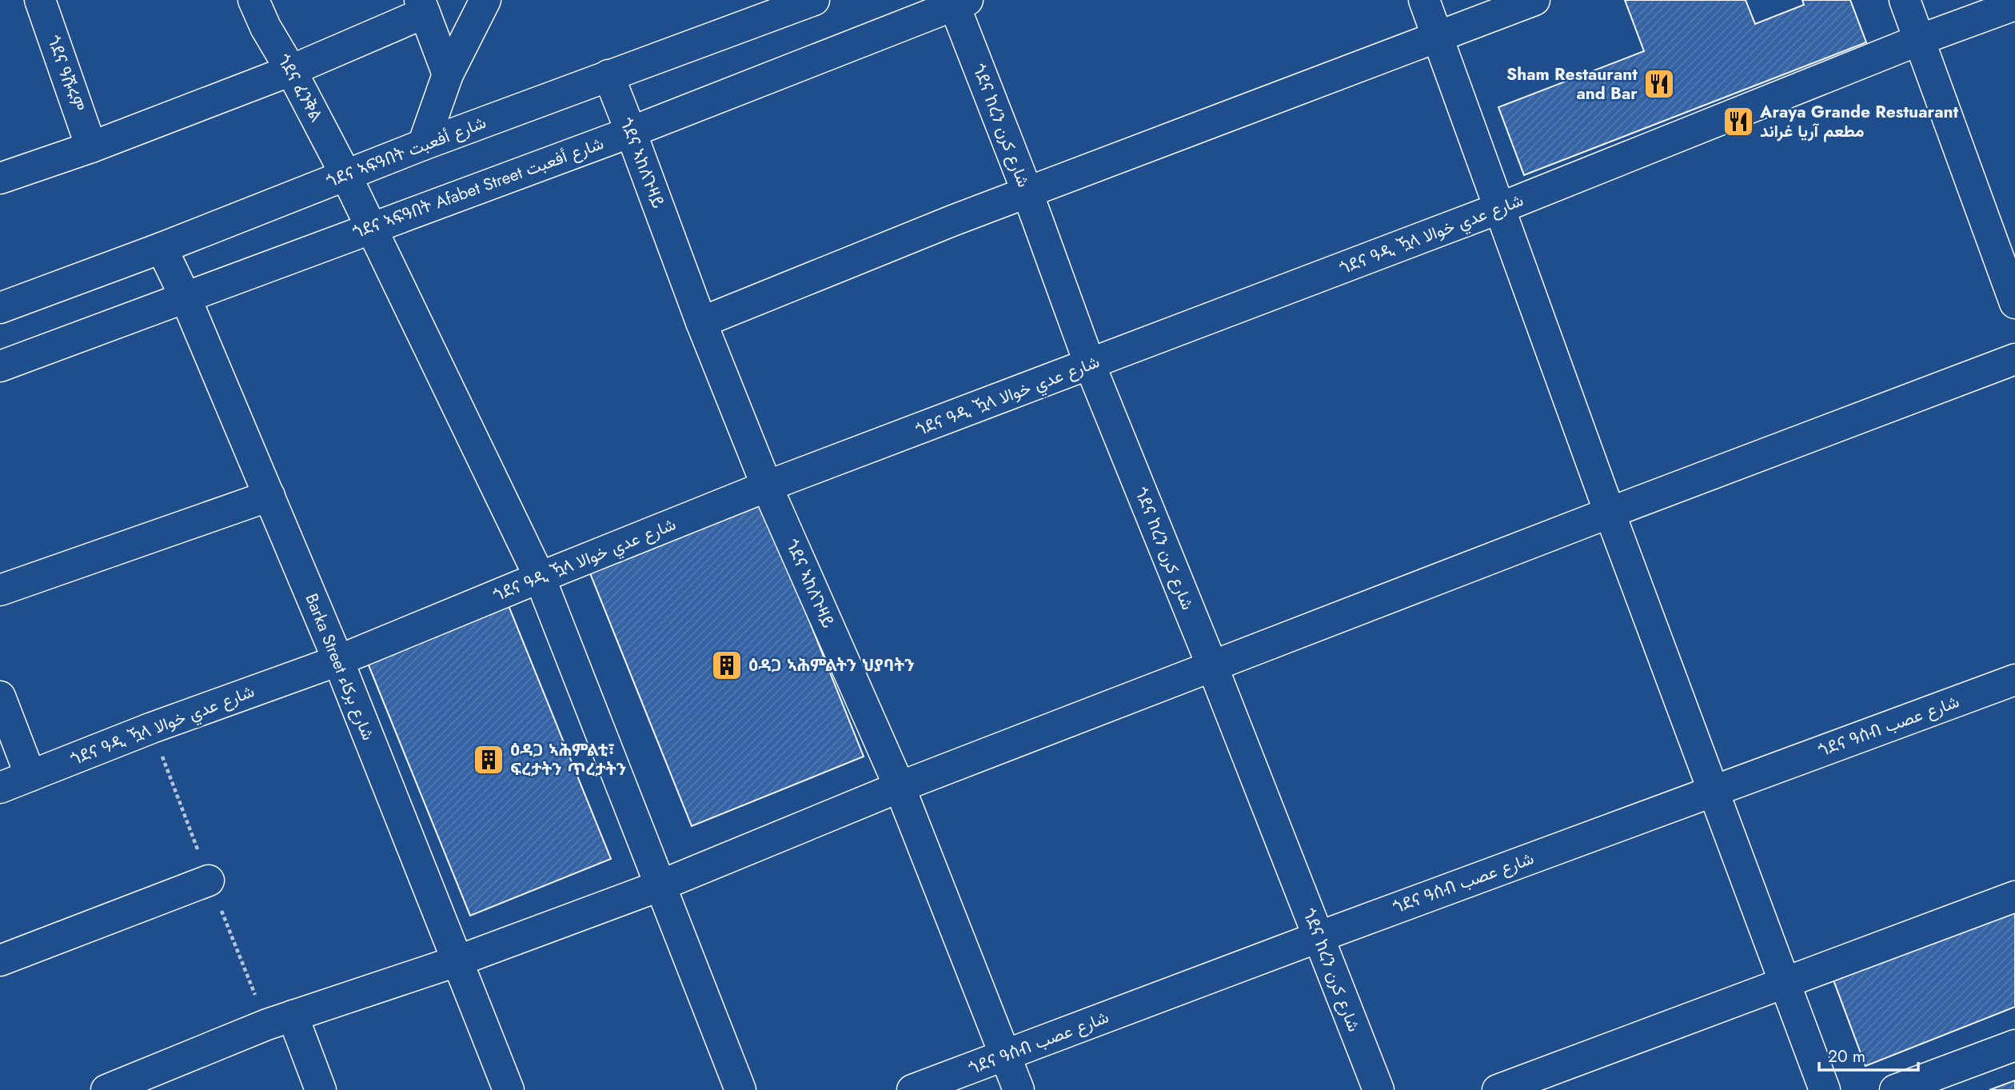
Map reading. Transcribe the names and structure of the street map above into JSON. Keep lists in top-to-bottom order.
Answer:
{
  "streets": {
    "main road": [
      "ጎደና ዓሹሩም",
      "ጎደና ፈንቅል",
      "ጎደና ከረን شارع كرن",
      "ጎደና ኣፍዓበት شارع أفعبت",
      "ጎደና ኣከለጉዛይ",
      "ጎደና ኣፍዓበት Afabet Street شارع أفعبت",
      "ጎደና ዓዲ ዃላ شارع عدي خوالا",
      "Barka Street شارع بركاء",
      "ጎደና ዓሰብ شارع عصب"
    ]
  },
  "crossings": [
    ["ጎደና ፈንቅል", "ጎደና ኣፍዓበት شارع أفعبت"],
    ["ጎደና ፈንቅል", "ጎደና ኣፍዓበት Afabet Street شارع أفعبت"],
    ["ጎደና ፈንቅል", "ጎደና ዓዲ ዃላ شارع عدي خوالا"],
    ["ጎደና ከረን شارع كرن", "ጎደና ኣፍዓበት Afabet Street شارع أفعبت"],
    ["ጎደና ከረን شارع كرن", "ጎደና ዓዲ ዃላ شارع عدي خوالا"],
    ["ጎደና ከረን شارع كرن", "ጎደና ዓሰብ شارع عصب"],
    ["ጎደና ኣፍዓበት شارع أفعبت", "ጎደና ኣከለጉዛይ"],
    ["ጎደና ኣፍዓበት شارع أفعبت", "Barka Street شارع بركاء"],
    ["ጎደና ኣከለጉዛይ", "ጎደና ኣፍዓበት Afabet Street شارع أفعبت"],
    ["ጎደና ኣከለጉዛይ", "ጎደና ዓዲ ዃላ شارع عدي خوالا"],
    ["ጎደና ኣከለጉዛይ", "ጎደና ዓሰብ شارع عصب"],
    ["ጎደና ኣፍዓበት Afabet Street شارع أفعبت", "Barka Street شارع بركاء"],
    ["ጎደና ዓዲ ዃላ شارع عدي خوالا", "Barka Street شارع بركاء"]
  ],
  "places": {
    "restaurant": ["Sham Restaurant and Bar", "Araya Grande Restuarant مطعم آريا غراند"],
    "building": ["ዕዳጋ ኣሕምልትን ህያባትን", "ዕዳጋ ኣሕምልቲ፣ ፍረታትን ጥረታትን"]
  },
  "scale_bar": "20 m"
}
